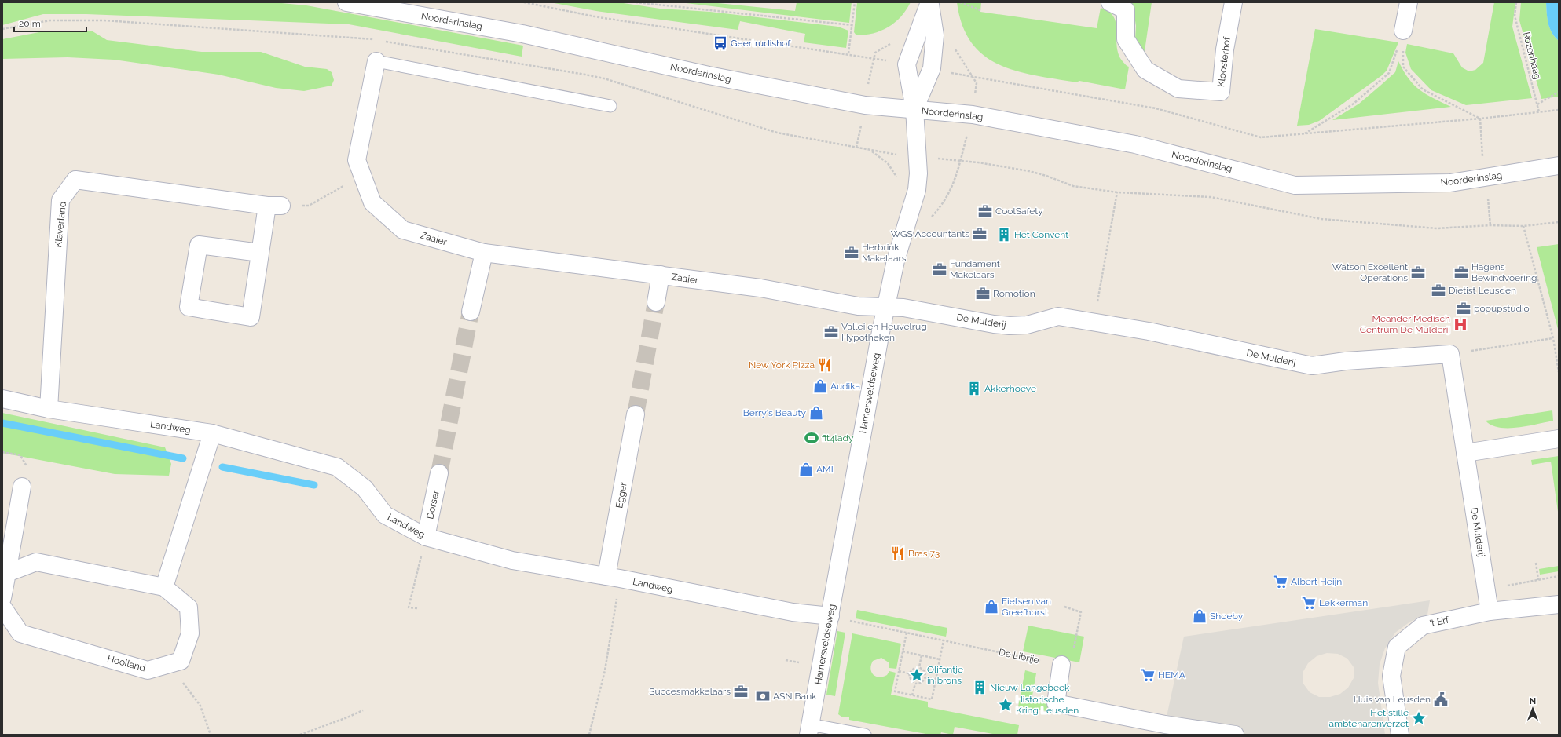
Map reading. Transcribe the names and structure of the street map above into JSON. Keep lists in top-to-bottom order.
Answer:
{
  "streets": {
    "street": [
      "Noorderinslag",
      "Kloosterhof",
      "Klaverland",
      "Zaaier",
      "De Mulderij",
      "Hamersveldseweg",
      "Landweg",
      "Egger",
      "Dorser",
      "'t Erf",
      "Hooiland"
    ],
    "path": ["Rozenhaag", "De Librije"]
  },
  "crossings": [
    ["Noorderinslag", "Hamersveldseweg"],
    ["Klaverland", "Landweg"],
    ["Zaaier", "De Mulderij"],
    ["Zaaier", "Hamersveldseweg"],
    ["De Mulderij", "Hamersveldseweg"],
    ["De Mulderij", "'t Erf"],
    ["Hamersveldseweg", "Landweg"],
    ["Hamersveldseweg", "De Librije"],
    ["Landweg", "Egger"],
    ["Landweg", "Dorser"],
    ["Landweg", "De Librije"]
  ],
  "places": {
    "bus stop": ["Geertrudishof"],
    "office": [
      "CoolSafety",
      "WGS Accountants",
      "Herbrink Makelaars",
      "Fundament Makelaars",
      "Watson Excellent Operations",
      "Hagens Bewindvoering",
      "Dïetist Leusden",
      "Romotion",
      "popupstudio",
      "Vallei en Heuvelrug Hypotheken",
      "Succesmakkelaars"
    ],
    "building": ["Het Convent", "Akkerhoeve", "Nieuw Langebeek"],
    "hospital": ["Meander Medisch Centrum De Mulderij"],
    "restaurant": ["New York Pizza", "Bras 73"],
    "shop": [
      "Audika",
      "Berry's Beauty",
      "AMI",
      "Fietsen van Greefhorst",
      "Shoeby"
    ],
    "sports": ["fit4lady"],
    "supermarket": ["Albert Heijn", "Lekkerman", "HEMA"],
    "place": ["Olifantje in brons", "Historische Kring Leusden", "Het stille ambtenarenverzet"],
    "bank": ["ASN Bank"],
    "public building": ["Huis van Leusden"]
  },
  "scale_bar": "20 m",
  "north": "top"
}
